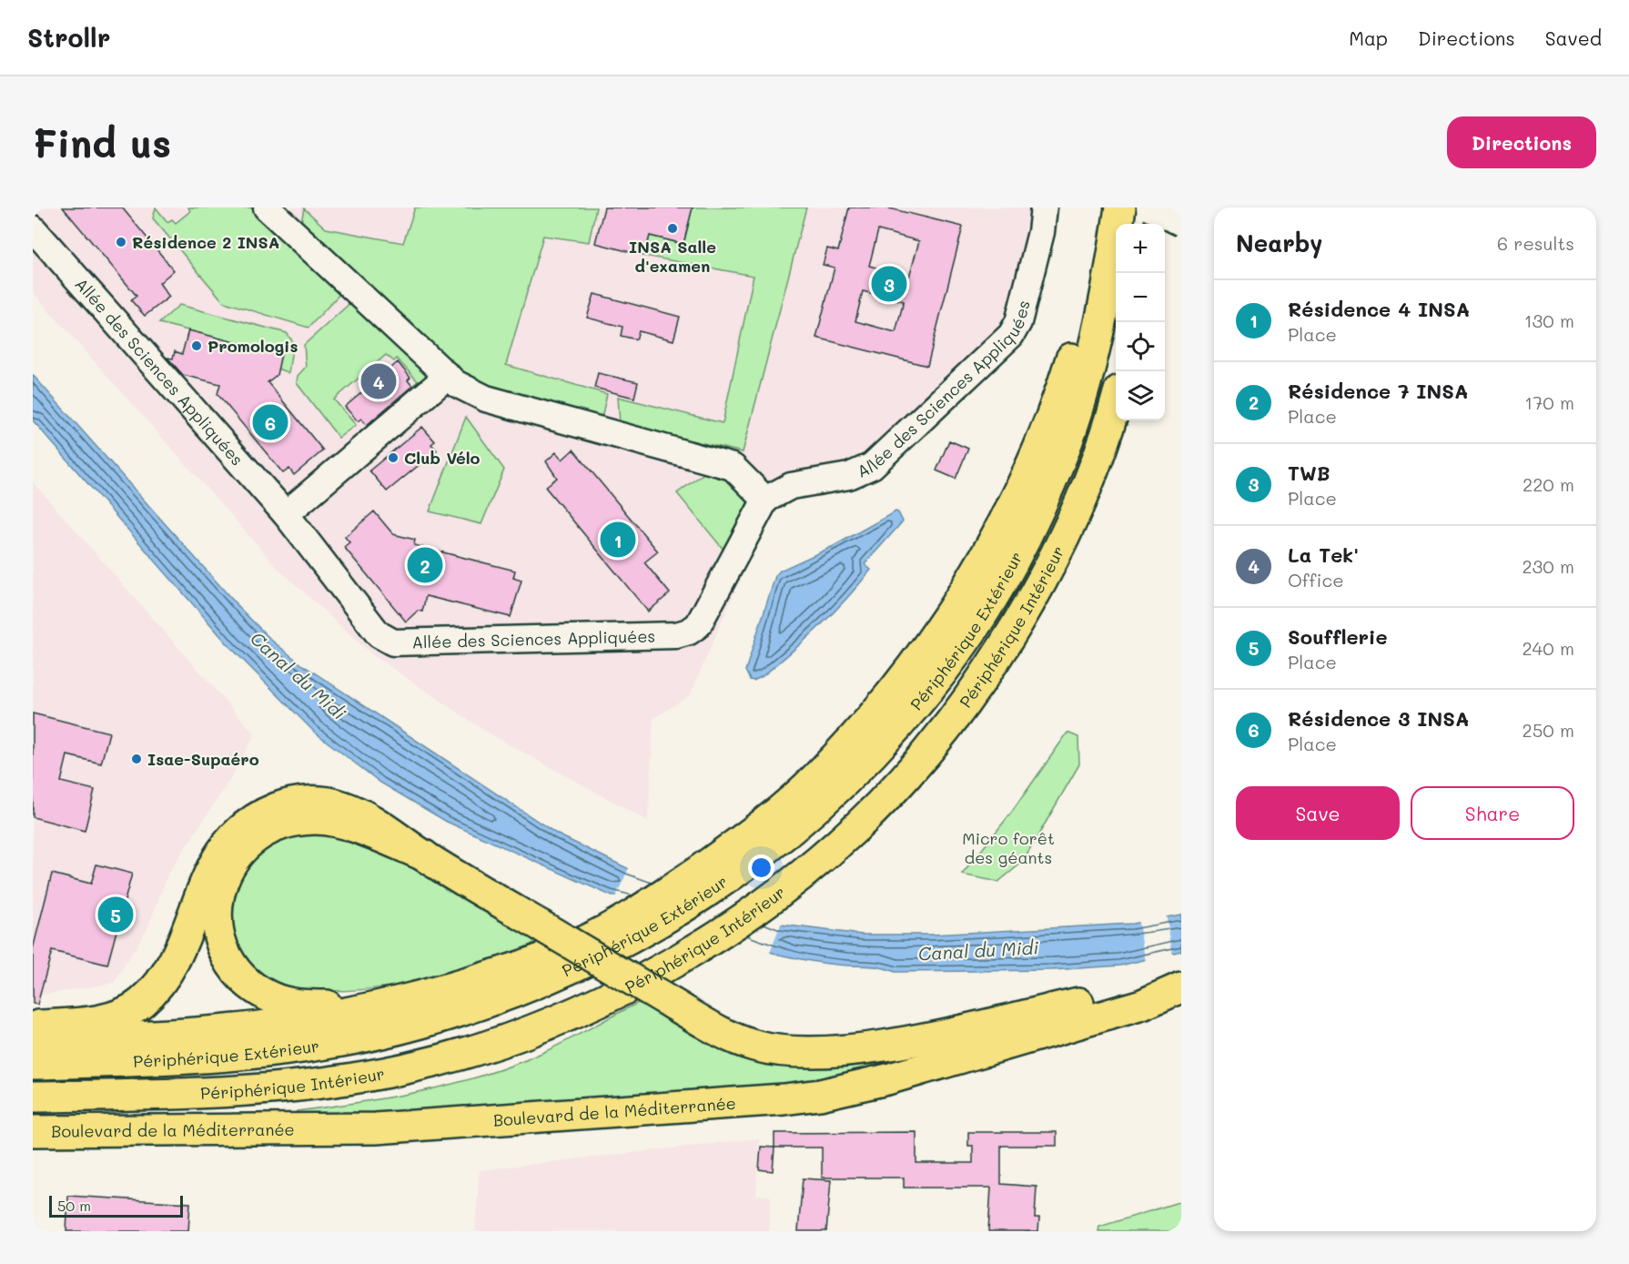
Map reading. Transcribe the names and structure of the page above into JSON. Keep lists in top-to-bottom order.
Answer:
{
  "streets": {
    "main road": ["Périphérique Intérieur", "Périphérique Extérieur", "Boulevard de la Méditerranée"],
    "street": ["Allée des Sciences Appliquées"]
  },
  "water": ["Canal du Midi"],
  "parks": ["Micro forêt des géants"],
  "places": [
    "INSA Salle d'examen",
    "Résidence 2 INSA",
    "Promologis",
    "Club Vélo",
    "Isae-Supaéro"
  ],
  "scale_bar": "50 m",
  "page": {
    "header": "Strollr",
    "nav": ["Map", "Directions", "Saved"],
    "buttons": [
      "Directions",
      ["Save", "Share"]
    ],
    "title": "Find us",
    "heading": ["Nearby", "6 results"],
    "map_buttons": ["+", "−"],
    "pins": [
      "3",
      "4",
      "6",
      "1",
      "2",
      "5"
    ],
    "list": [
      {
        "mark": "1",
        "name": "Résidence 4 INSA",
        "note": "Place",
        "value": "130 m"
      },
      {
        "mark": "2",
        "name": "Résidence 7 INSA",
        "note": "Place",
        "value": "170 m"
      },
      {
        "mark": "3",
        "name": "TWB",
        "note": "Place",
        "value": "220 m"
      },
      {
        "mark": "4",
        "name": "La Tek'",
        "note": "Office",
        "value": "230 m"
      },
      {
        "mark": "5",
        "name": "Soufflerie",
        "note": "Place",
        "value": "240 m"
      },
      {
        "mark": "6",
        "name": "Résidence 3 INSA",
        "note": "Place",
        "value": "250 m"
      }
    ],
    "scale": "50 m"
  }
}
